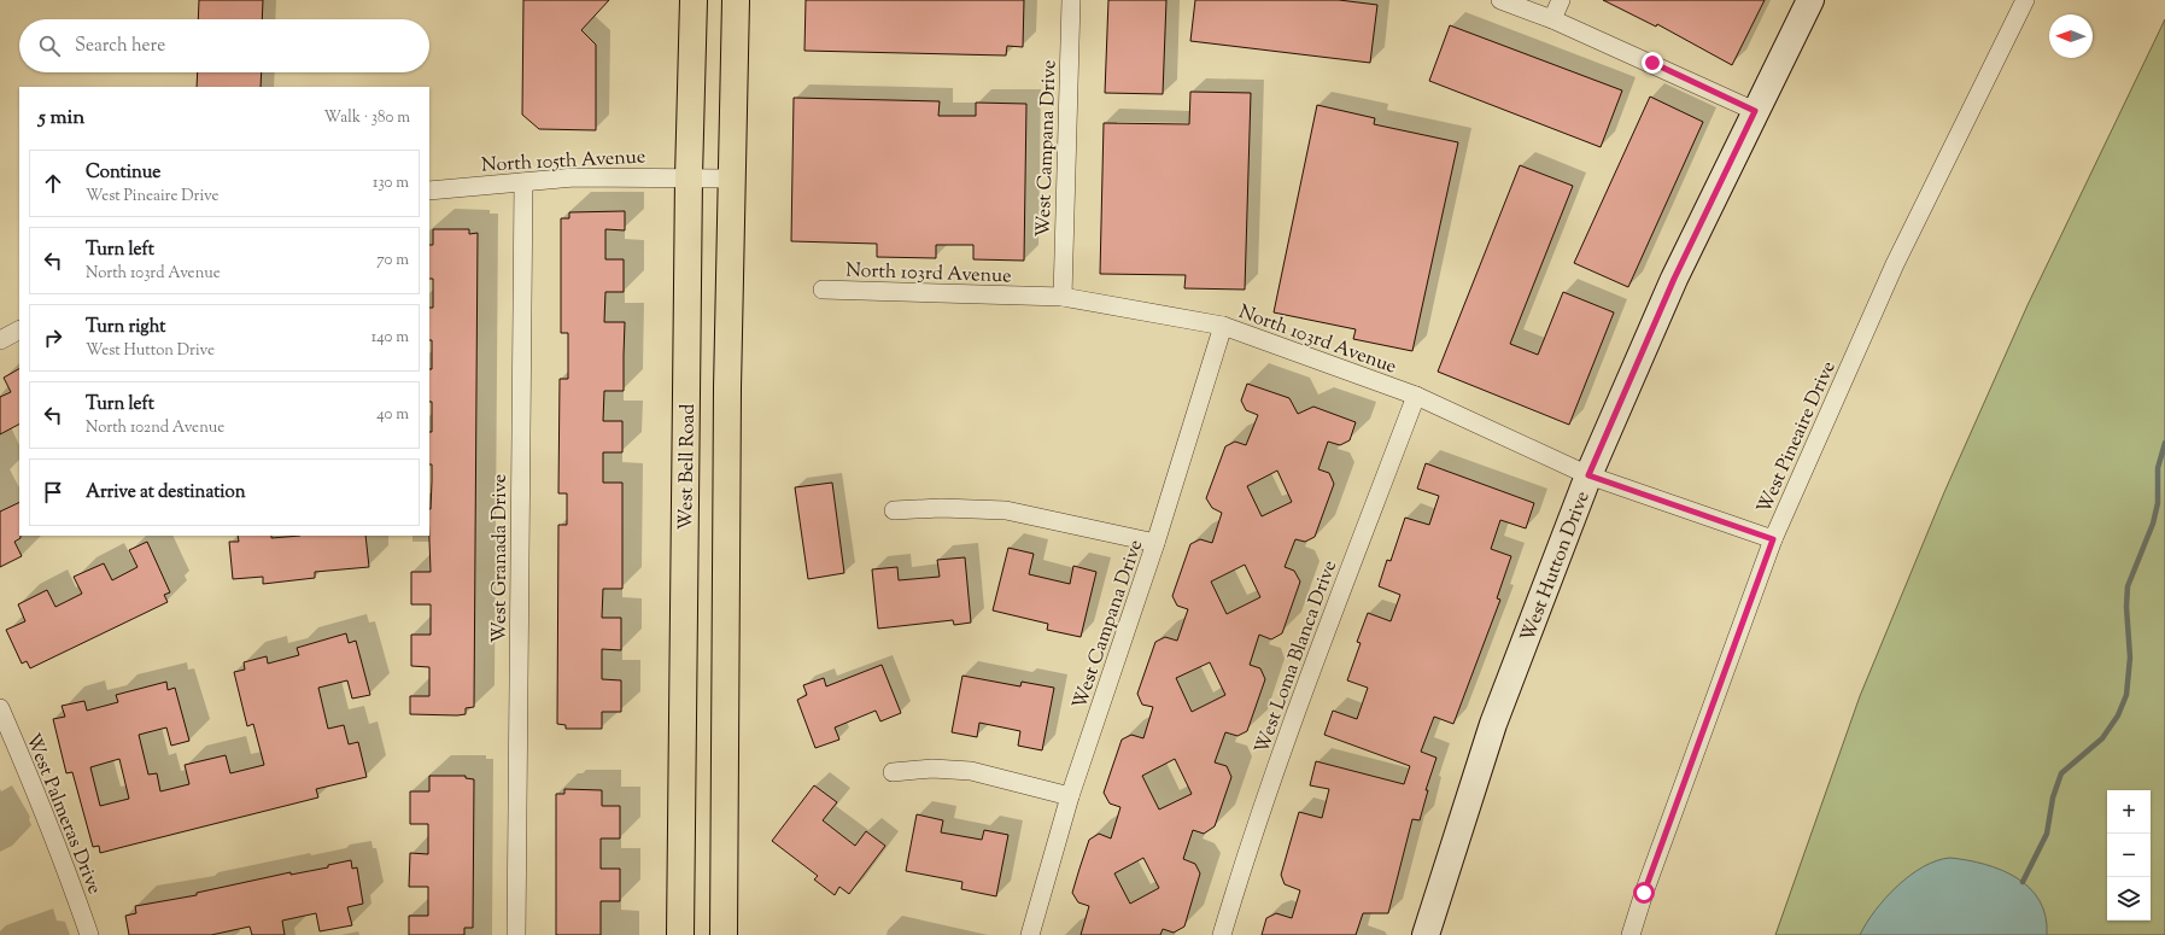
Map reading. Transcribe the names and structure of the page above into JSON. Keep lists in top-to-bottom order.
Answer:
{
  "streets": {
    "main road": ["West Bell Road"],
    "street": [
      "West Campana Drive",
      "North 105th Avenue",
      "North 103rd Avenue",
      "West Pineaire Drive",
      "West Granada Drive",
      "West Hutton Drive",
      "West Loma Blanca Drive",
      "West Palmeras Drive"
    ]
  },
  "crossings": [
    ["West Campana Drive", "North 103rd Avenue"],
    ["North 105th Avenue", "West Bell Road"],
    ["North 105th Avenue", "West Granada Drive"],
    ["North 103rd Avenue", "West Pineaire Drive"],
    ["North 103rd Avenue", "West Hutton Drive"],
    ["North 103rd Avenue", "West Loma Blanca Drive"]
  ],
  "north": "left",
  "page": {
    "search": "Search here",
    "heading": ["5 min", "Walk · 380 m"],
    "list": [
      ["Continue", "West Pineaire Drive", "130 m"],
      ["Turn left", "North 103rd Avenue", "70 m"],
      ["Turn right", "West Hutton Drive", "140 m"],
      ["Turn left", "North 102nd Avenue", "40 m"],
      "Arrive at destination"
    ],
    "map_buttons": ["+", "−"]
  }
}
